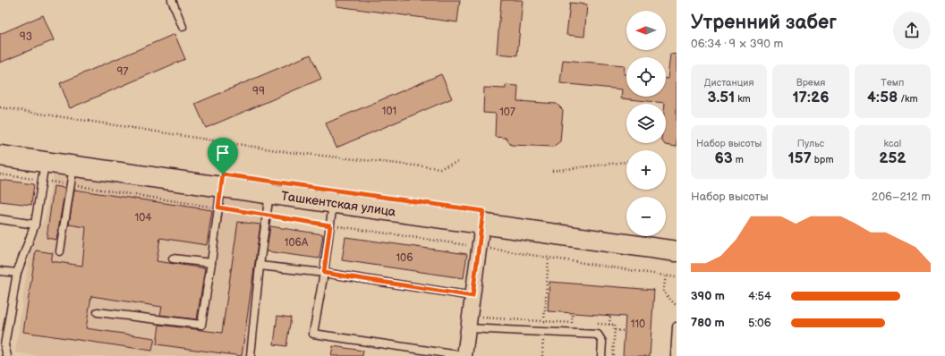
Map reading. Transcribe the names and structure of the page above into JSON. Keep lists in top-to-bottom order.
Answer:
{
  "streets": {
    "main road": ["Ташкентская улица"]
  },
  "house_numbers": [
    "93",
    "97",
    "99",
    "101",
    "107",
    "104",
    "106А",
    "106",
    "110"
  ],
  "north": "left",
  "page": {
    "heading": ["Утренний забег", "06:34 · 9 × 390 m"],
    "map_buttons": ["+", "−"],
    "stats": [
      ["Дистанция", "3.51 km"],
      ["Время", "17:26"],
      ["Темп", "4:58 /km"],
      ["Набор высоты", "63 m"],
      ["Пульс", "157 bpm"],
      ["kcal", "252"]
    ],
    "chart": ["Набор высоты", "206–212 m"],
    "list": [
      {
        "name": "390 m",
        "note": "4:54"
      },
      {
        "name": "780 m",
        "note": "5:06"
      }
    ]
  }
}
